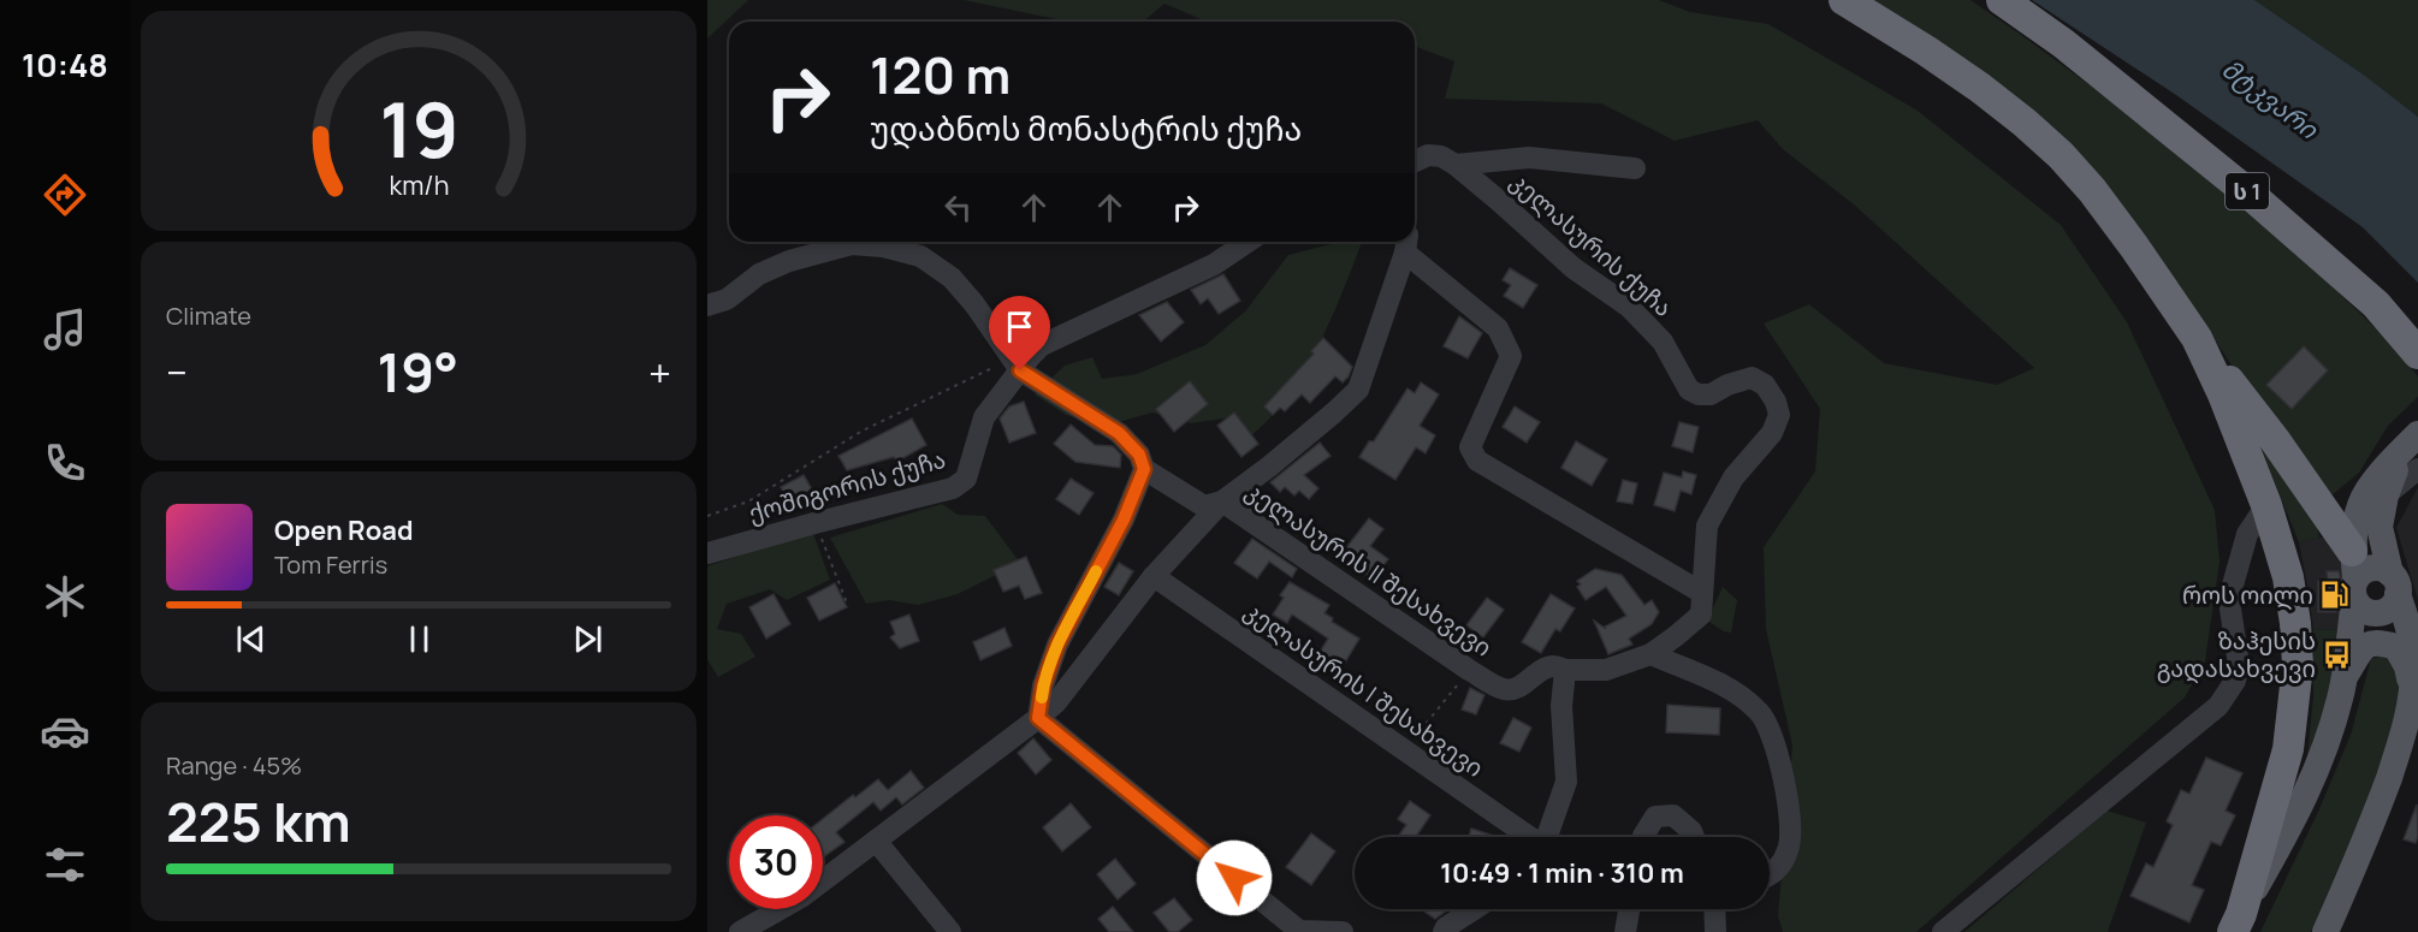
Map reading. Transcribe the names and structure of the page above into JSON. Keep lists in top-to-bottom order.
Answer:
{
  "streets": {
    "highway": ["ს 1"],
    "street": [
      "კელასურის ქუჩა",
      "ქოშიგორის ქუჩა",
      "კელასურის II შესახვევი",
      "კელასურის I შესახვევი"
    ]
  },
  "crossings": [
    ["კელასურის ქუჩა", "კელასურის II შესახვევი"]
  ],
  "water": ["მტკვარი"],
  "places": {
    "fuel station": ["როს ოილი"],
    "bus stop": ["ზაჰესის გადასახვევი"]
  },
  "page": {
    "tabs": "10:48",
    "turn": ["120 m", "უდაბნოს მონასტრის ქუჩა"],
    "tile": [
      "Climate",
      ["Range · 45%", "225 km"]
    ],
    "heat": ["−", "19°", "+"],
    "song": ["Open Road", "Tom Ferris"],
    "limit": "30",
    "trip": "10:49 · 1 min · 310 m",
    "gauge": ["19", "km/h"]
  }
}
